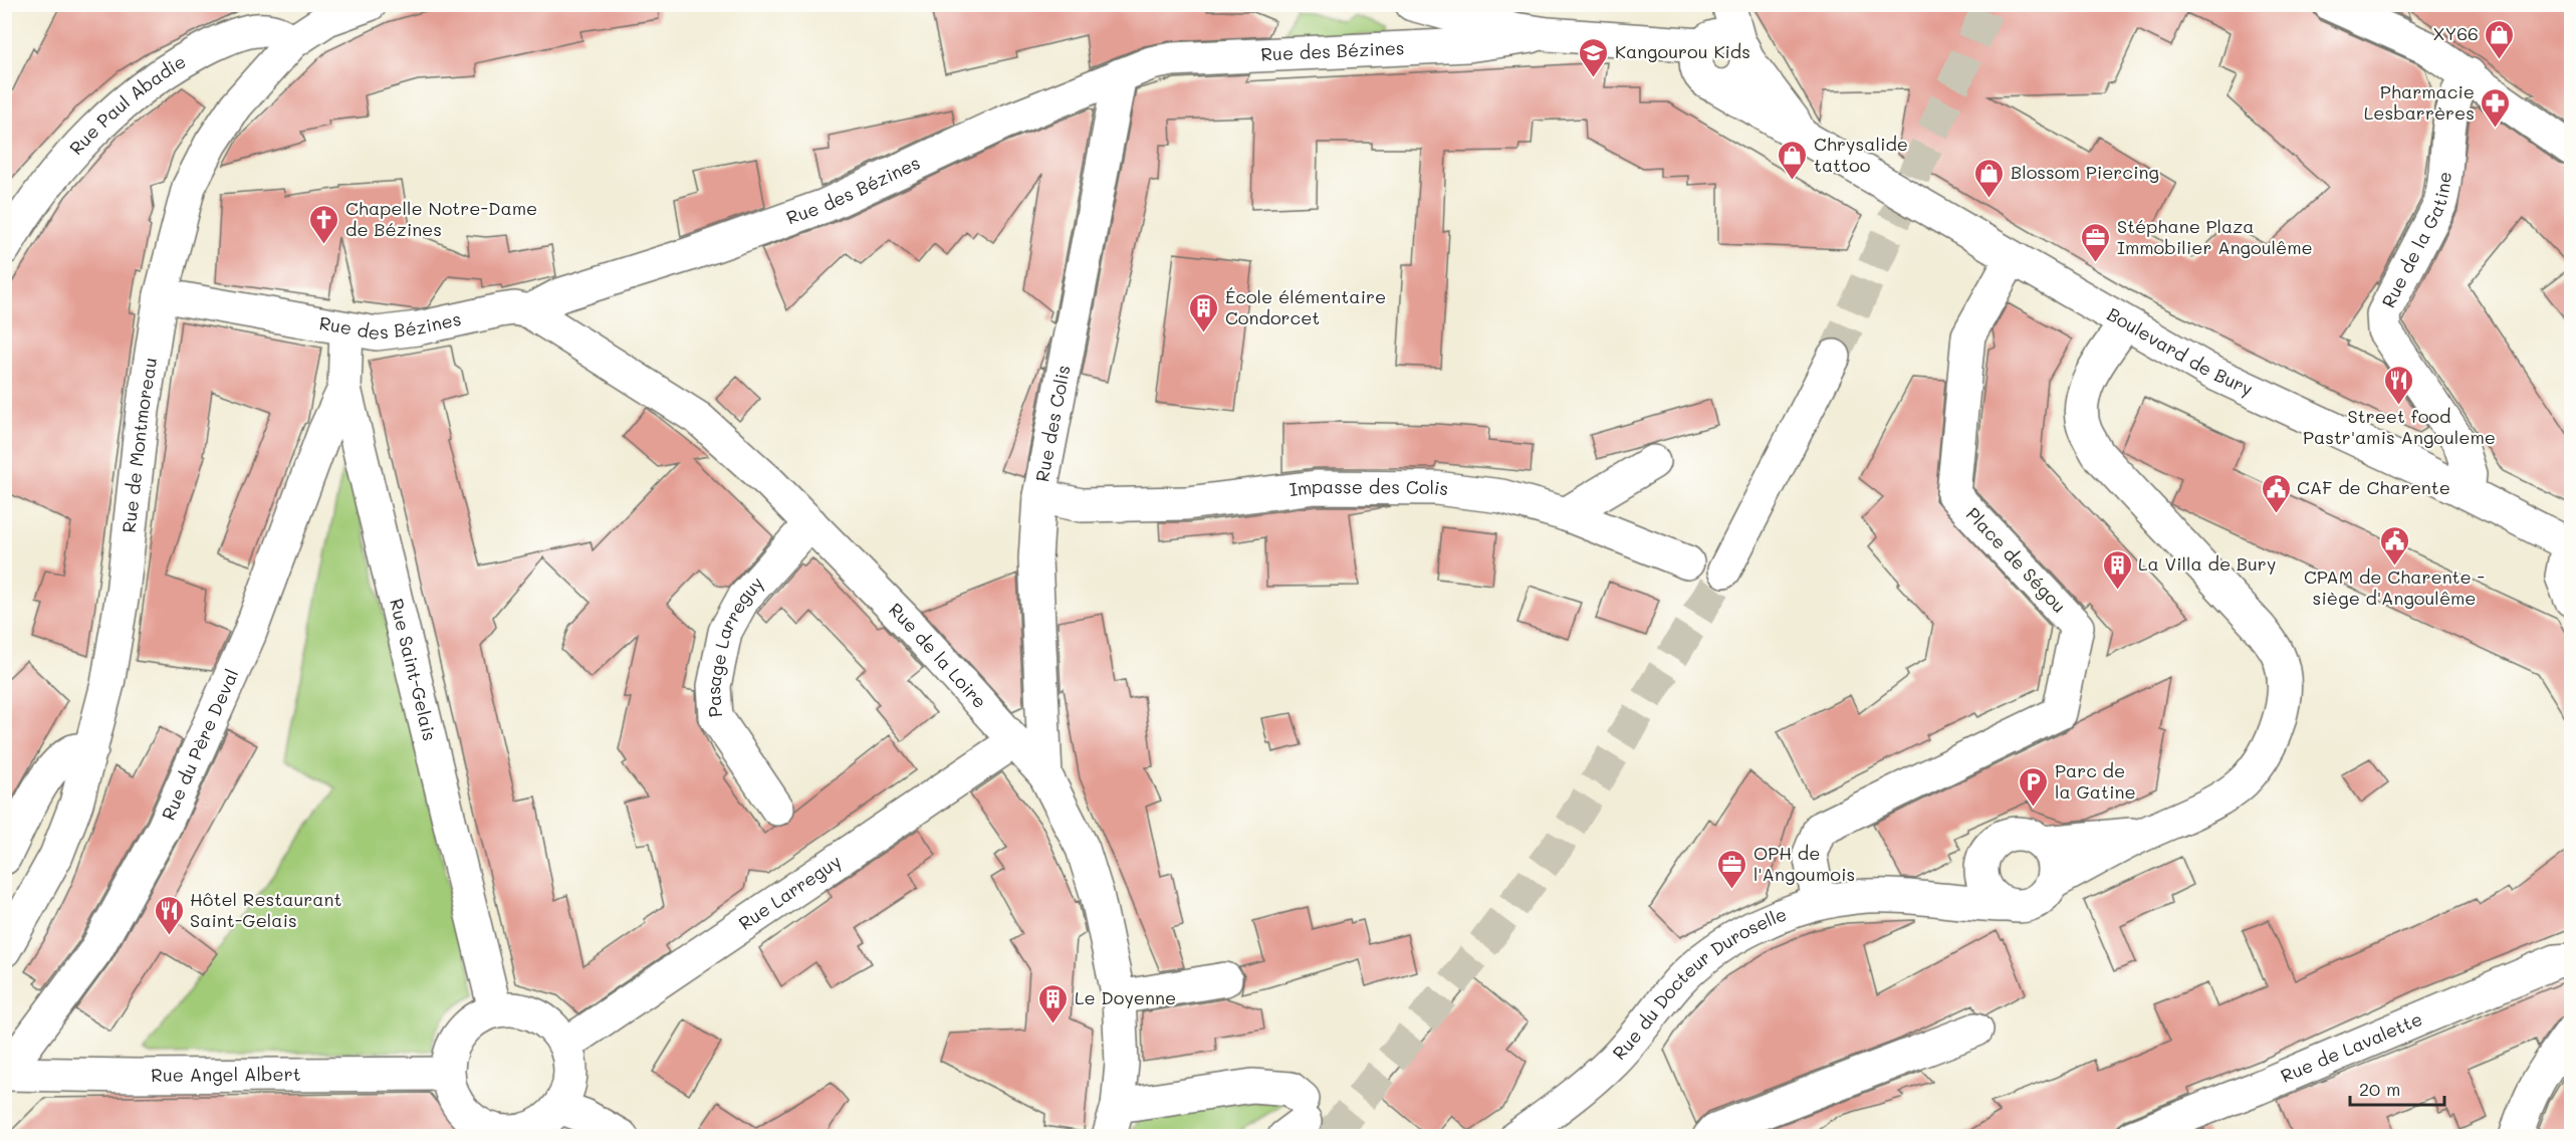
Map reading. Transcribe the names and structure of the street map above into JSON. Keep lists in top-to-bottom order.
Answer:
{
  "streets": {
    "street": [
      "Rue des Bézines",
      "Rue Paul Abadie",
      "Rue de la Gatine",
      "Boulevard de Bury",
      "Rue des Colis",
      "Rue de Montmoreau",
      "Impasse des Colis",
      "Place de Ségou",
      "Pasage Larreguy",
      "Rue de la Loire",
      "Rue Saint-Gelais",
      "Rue du Père Deval",
      "Rue Larreguy",
      "Rue du Docteur Duroselle",
      "Rue de Lavalette",
      "Rue Angel Albert"
    ]
  },
  "crossings": [
    ["Rue des Bézines", "Rue des Colis"],
    ["Rue des Bézines", "Rue de Montmoreau"],
    ["Rue des Bézines", "Rue de la Loire"],
    ["Rue des Bézines", "Rue Saint-Gelais"],
    ["Rue Paul Abadie", "Rue de Montmoreau"],
    ["Rue de la Gatine", "Boulevard de Bury"],
    ["Boulevard de Bury", "Place de Ségou"],
    ["Rue des Colis", "Impasse des Colis"],
    ["Rue des Colis", "Rue de la Loire"],
    ["Place de Ségou", "Rue du Docteur Duroselle"],
    ["Pasage Larreguy", "Rue de la Loire"],
    ["Rue de la Loire", "Rue Larreguy"],
    ["Rue Saint-Gelais", "Rue du Père Deval"],
    ["Rue Saint-Gelais", "Rue Larreguy"],
    ["Rue Saint-Gelais", "Rue Angel Albert"],
    ["Rue du Père Deval", "Rue Angel Albert"],
    ["Rue Larreguy", "Rue Angel Albert"]
  ],
  "places": {
    "shop": ["XY66", "Chrysalide tattoo", "Blossom Piercing"],
    "school or university": ["Kangourou Kids"],
    "pharmacy": ["Pharmacie Lesbarrères"],
    "church": ["Chapelle Notre-Dame de Bézines"],
    "office": ["Stéphane Plaza Immobilier Angoulême", "OPH de l'Angoumois"],
    "building": ["École élémentaire Condorcet", "La Villa de Bury", "Le Doyenne"],
    "restaurant": ["Street food Pastr'amis Angouleme", "Hôtel Restaurant Saint-Gelais"],
    "public building": ["CAF de Charente", "CPAM de Charente - siège d'Angoulême"],
    "parking": ["Parc de la Gatine"]
  },
  "scale_bar": "20 m"
}
